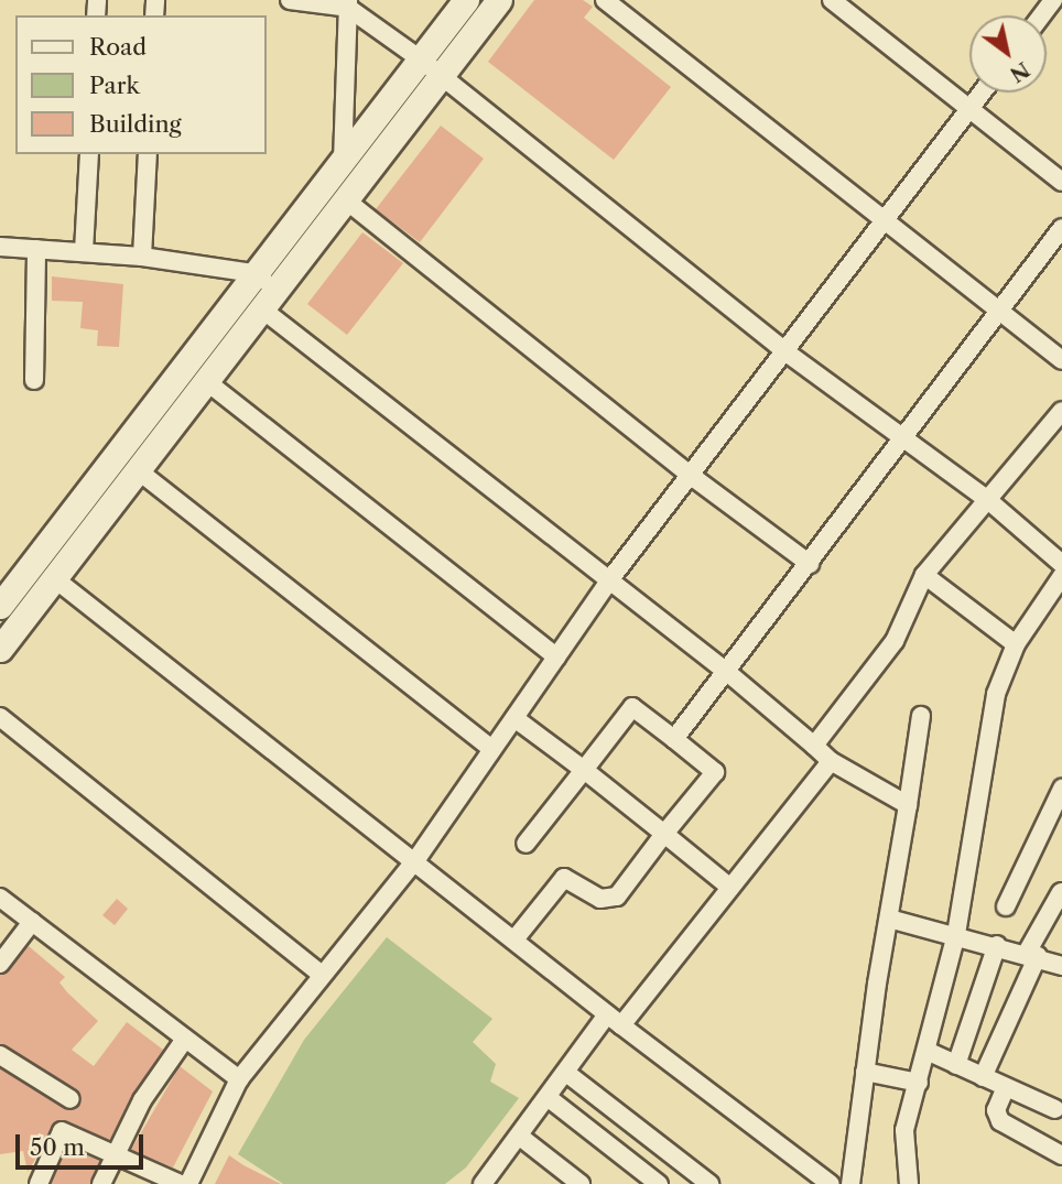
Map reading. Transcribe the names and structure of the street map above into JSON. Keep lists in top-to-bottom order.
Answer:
{
  "legend": ["Road", "Park", "Building"],
  "scale_bar": "50 m",
  "north": "bottom right"
}
